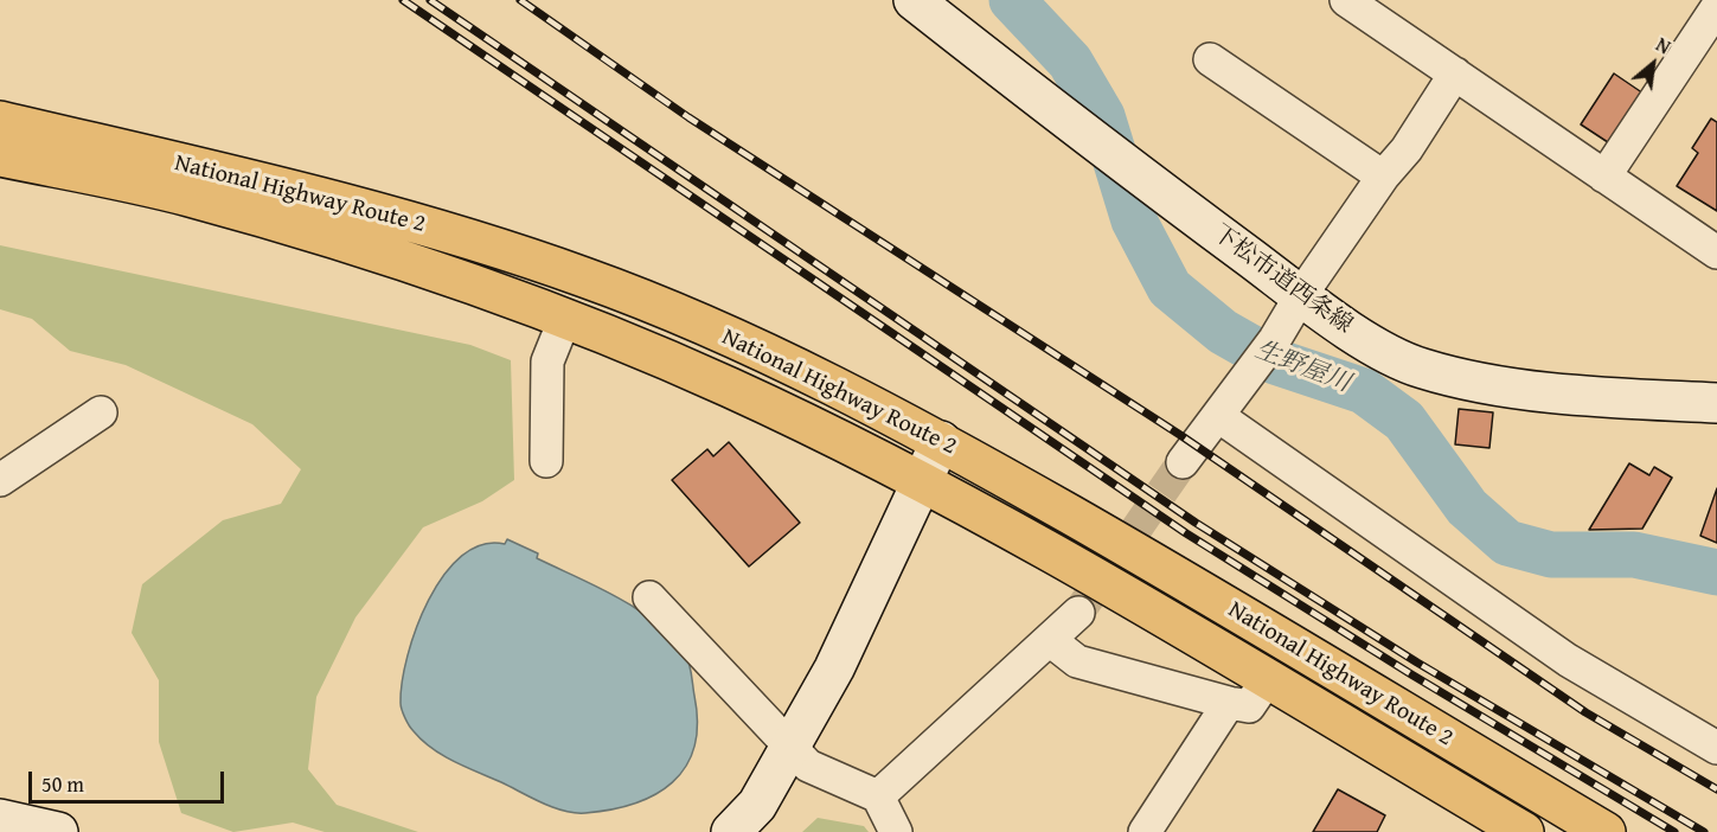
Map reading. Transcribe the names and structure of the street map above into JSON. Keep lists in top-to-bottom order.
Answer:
{
  "streets": {
    "highway": ["National Highway Route 2"],
    "street": ["下松市道西条線"]
  },
  "water": ["生野屋川"],
  "scale_bar": "50 m",
  "north": "top right"
}
